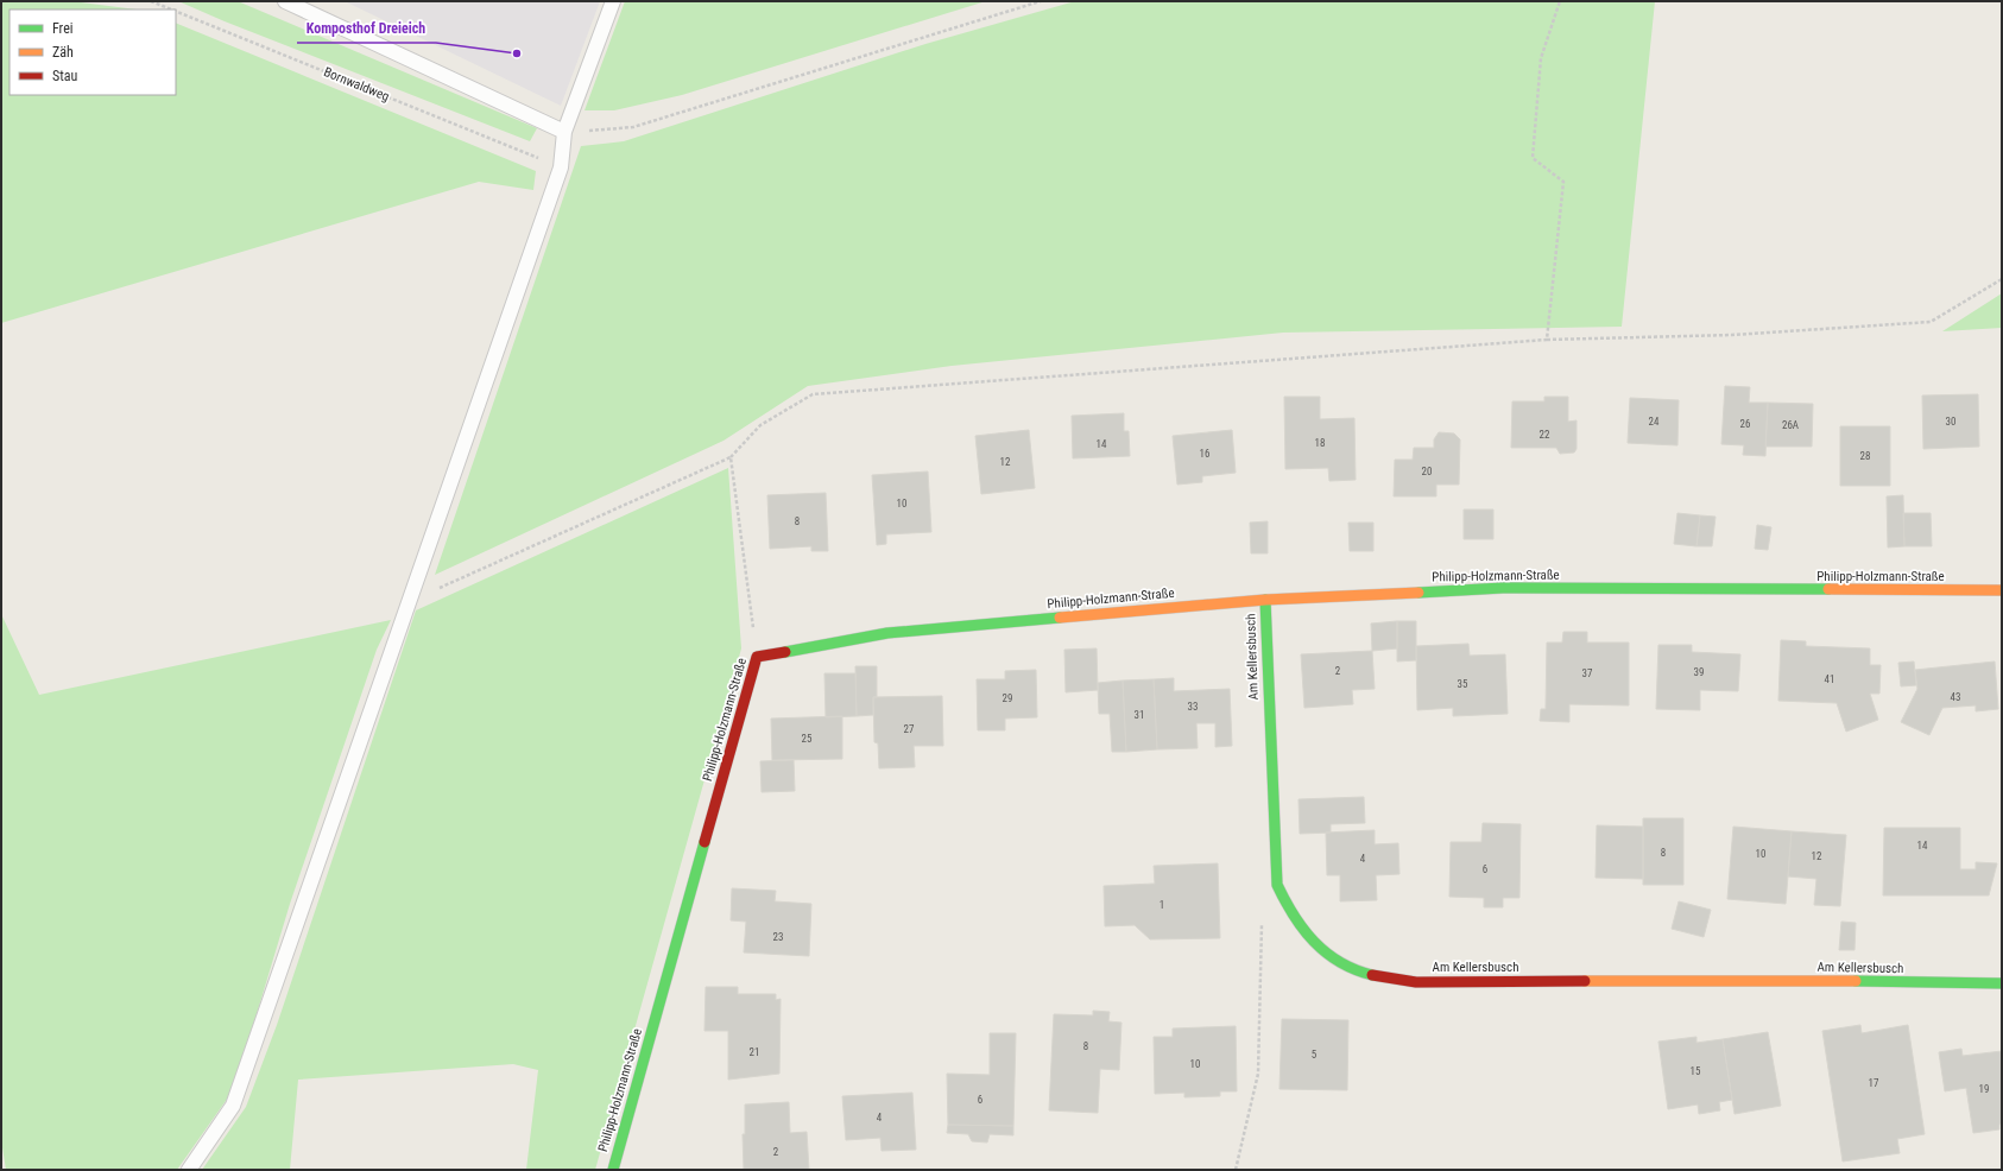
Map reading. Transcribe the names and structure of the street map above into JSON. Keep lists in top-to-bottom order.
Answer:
{
  "streets": {
    "street": ["Philipp-Holzmann-Straße", "Am Kellersbusch"],
    "path": ["Bornwaldweg"]
  },
  "crossings": [
    ["Philipp-Holzmann-Straße", "Am Kellersbusch"]
  ],
  "places": ["Komposthof Dreieich"],
  "house_numbers": [
    "24",
    "30",
    "26",
    "26A",
    "22",
    "18",
    "14",
    "16",
    "28",
    "12",
    "20",
    "10",
    "8",
    "2",
    "39",
    "37",
    "41",
    "35",
    "43",
    "29",
    "33",
    "31",
    "27",
    "25",
    "14",
    "8",
    "10",
    "12",
    "4",
    "6",
    "1",
    "23",
    "8",
    "21",
    "5",
    "10",
    "15",
    "17",
    "19",
    "6",
    "4",
    "2"
  ],
  "legend": ["Frei", "Zäh", "Stau"]
}
